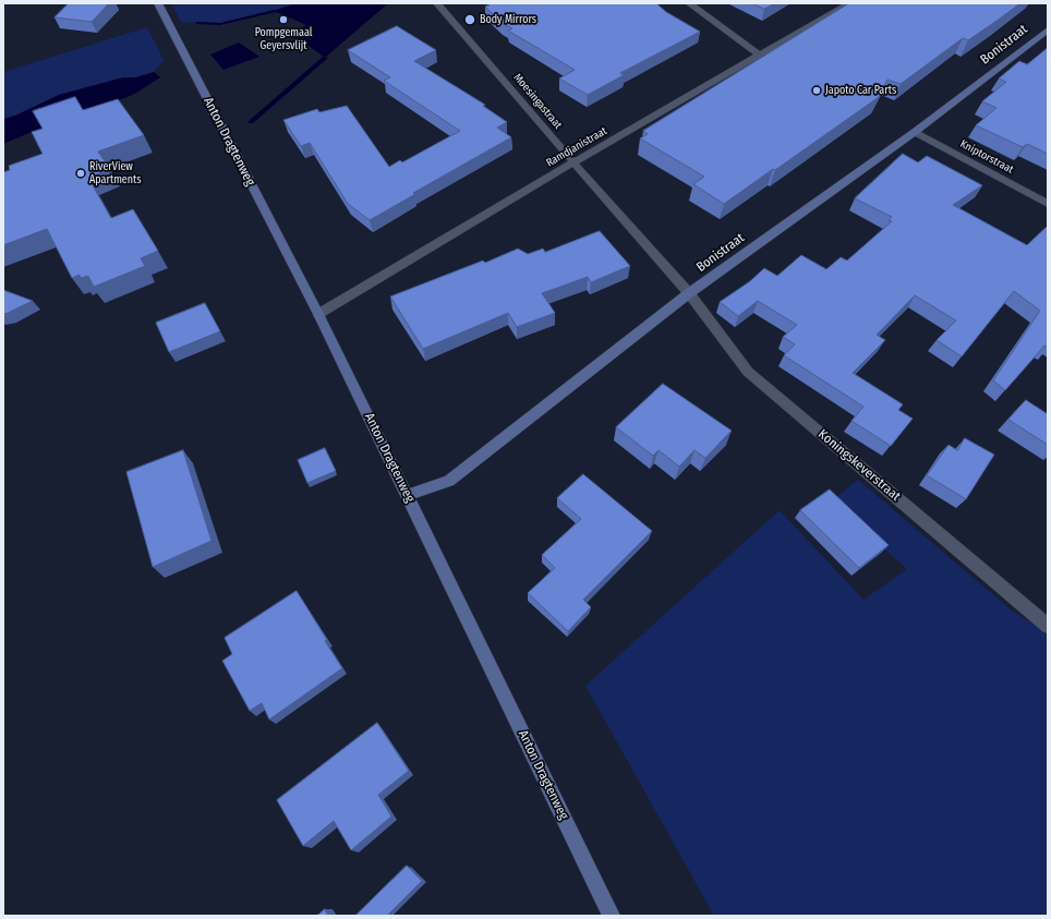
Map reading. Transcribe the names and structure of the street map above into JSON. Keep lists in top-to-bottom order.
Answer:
{
  "streets": {
    "main road": ["Bonistraat", "Anton Dragtenweg"],
    "street": [
      "Moesingastraat",
      "Ramdjanistraat",
      "Kniptorstraat",
      "Koningskeverstraat"
    ]
  },
  "crossings": [
    ["Bonistraat", "Moesingastraat"],
    ["Bonistraat", "Anton Dragtenweg"],
    ["Bonistraat", "Kniptorstraat"],
    ["Bonistraat", "Koningskeverstraat"],
    ["Moesingastraat", "Ramdjanistraat"],
    ["Moesingastraat", "Koningskeverstraat"],
    ["Anton Dragtenweg", "Ramdjanistraat"]
  ],
  "places": [
    "Pompgemaal Geyersvlijt",
    "Body Mirrors",
    "Japoto Car Parts",
    "RiverView Apartments"
  ]
}
